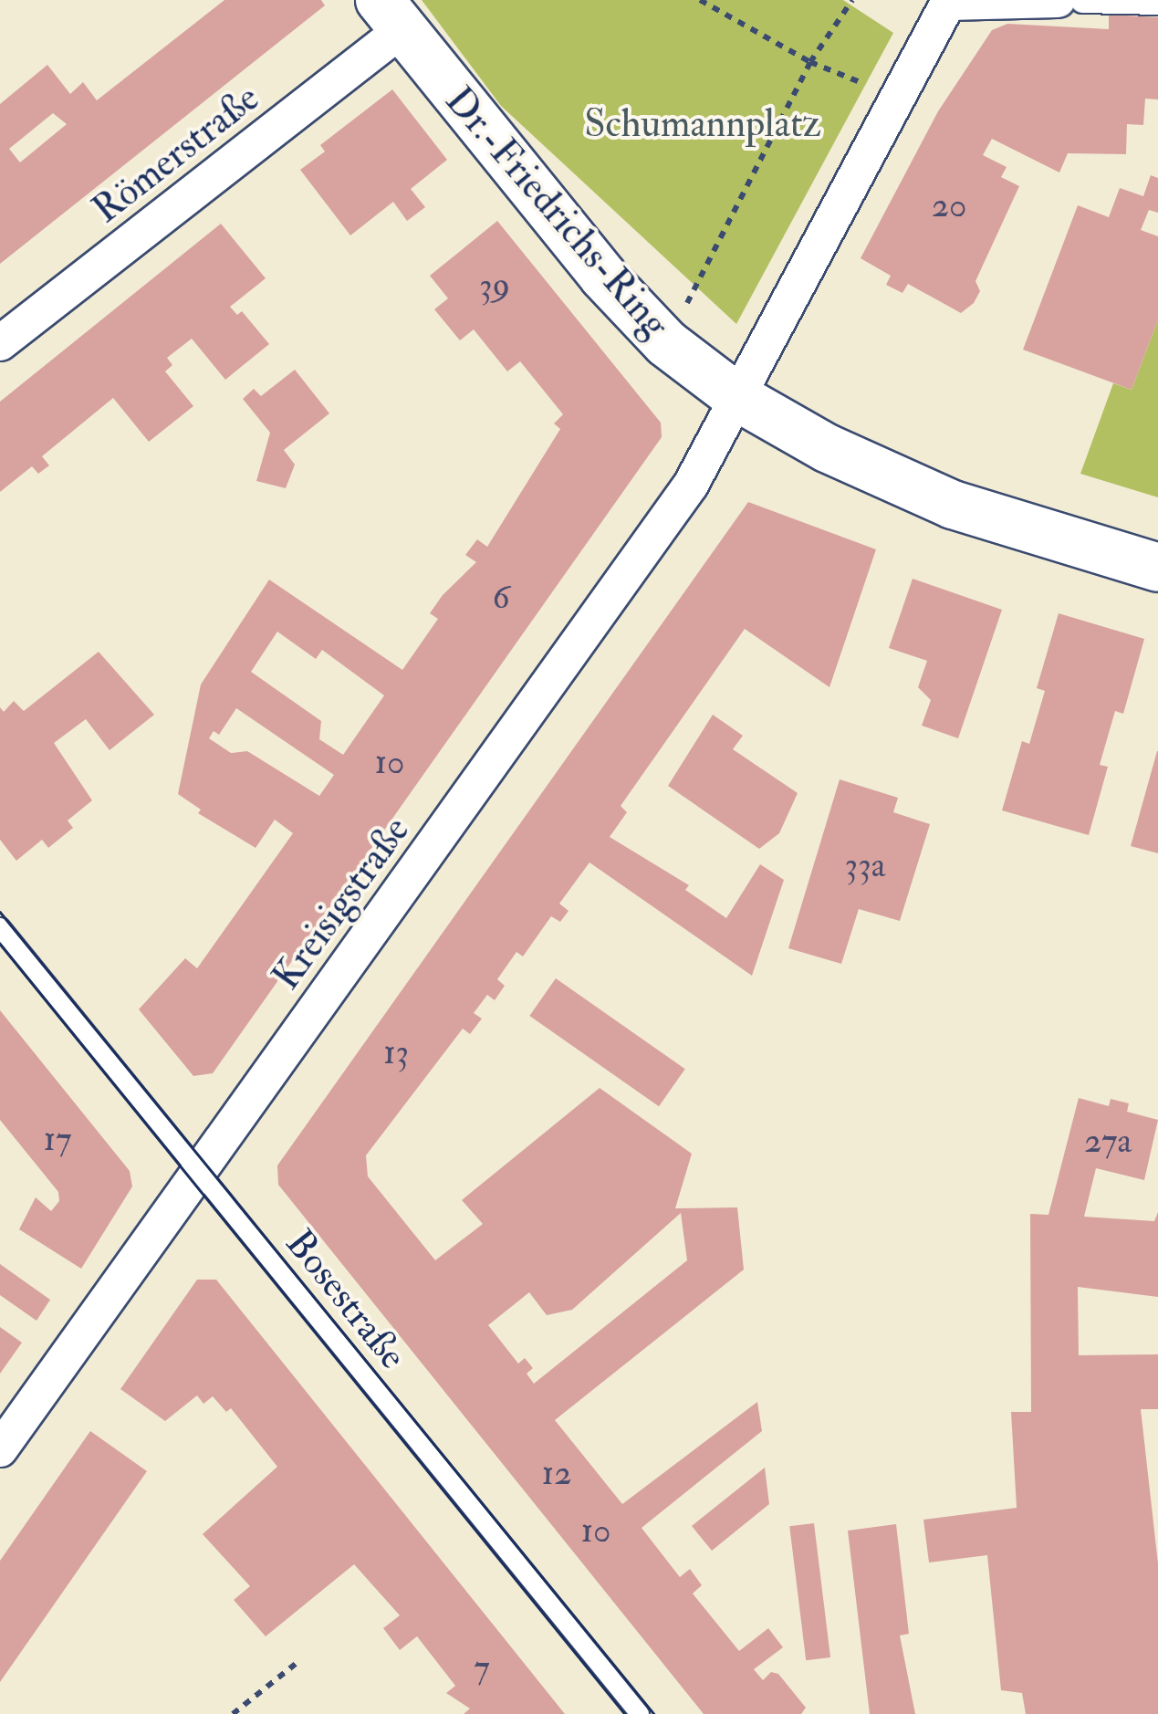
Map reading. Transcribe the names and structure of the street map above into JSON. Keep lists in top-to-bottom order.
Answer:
{
  "streets": {
    "main road": ["Dr.-Friedrichs-Ring"],
    "street": ["Römerstraße", "Kreisigstraße"],
    "lane": ["Bosestraße"]
  },
  "crossings": [
    ["Römerstraße", "Dr.-Friedrichs-Ring"],
    ["Dr.-Friedrichs-Ring", "Kreisigstraße"],
    ["Kreisigstraße", "Bosestraße"]
  ],
  "parks": ["Schumannplatz"],
  "house_numbers": [
    "20",
    "39",
    "6",
    "10",
    "33a",
    "13",
    "17",
    "27a",
    "12",
    "10",
    "7"
  ]
}
